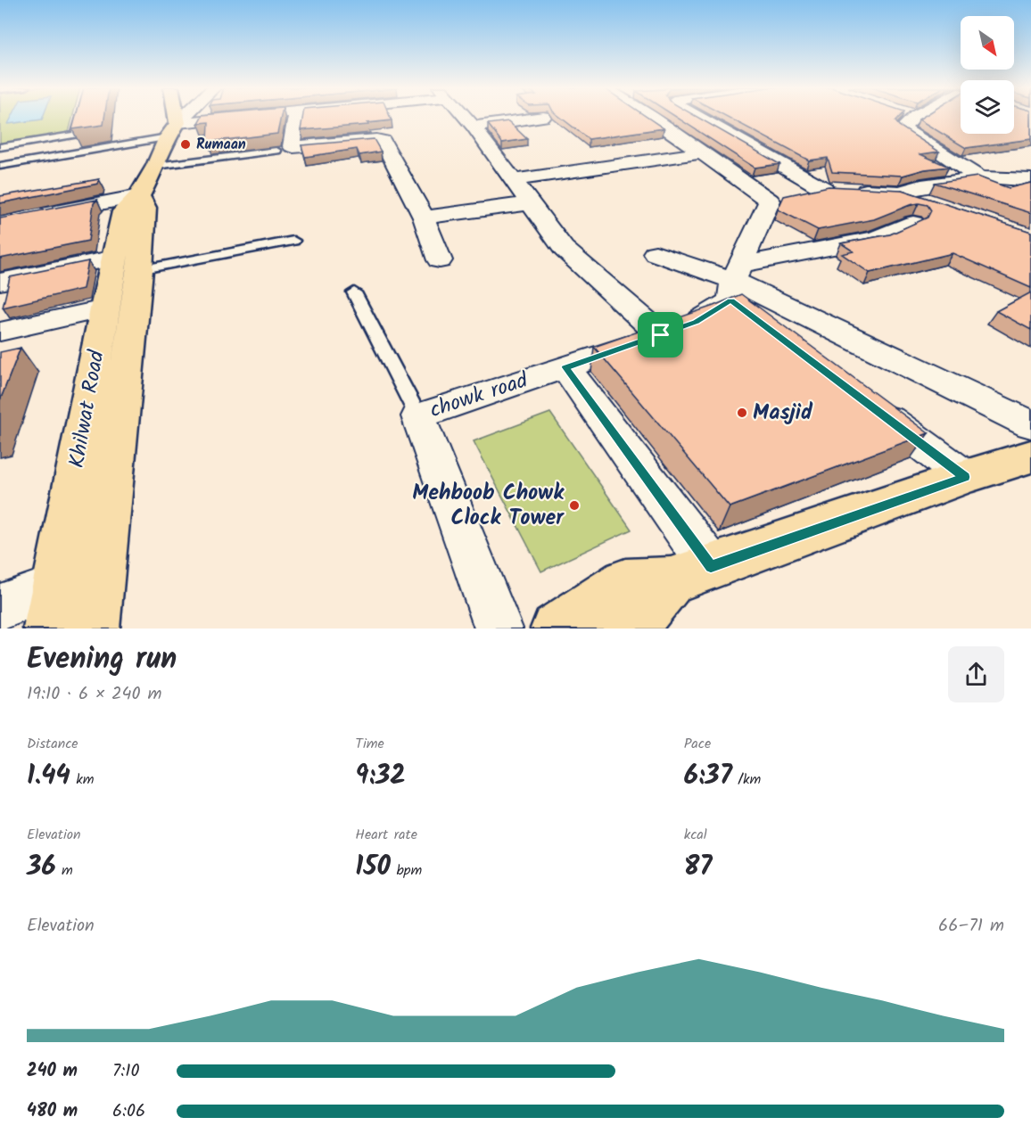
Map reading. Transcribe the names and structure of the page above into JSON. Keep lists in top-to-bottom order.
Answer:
{
  "streets": {
    "main road": ["Khilwat Road"],
    "street": ["chowk road"]
  },
  "places": ["Rumaan", "Masjid", "Mehboob Chowk Clock Tower"],
  "north": "bottom right",
  "page": {
    "heading": ["Evening run", "19:10 · 6 × 240 m"],
    "stats": [
      ["Distance", "1.44 km"],
      ["Time", "9:32"],
      ["Pace", "6:37 /km"],
      ["Elevation", "36 m"],
      ["Heart rate", "150 bpm"],
      ["kcal", "87"]
    ],
    "chart": ["Elevation", "66–71 m"],
    "list": [
      {
        "name": "240 m",
        "note": "7:10"
      },
      {
        "name": "480 m",
        "note": "6:06"
      }
    ]
  }
}
